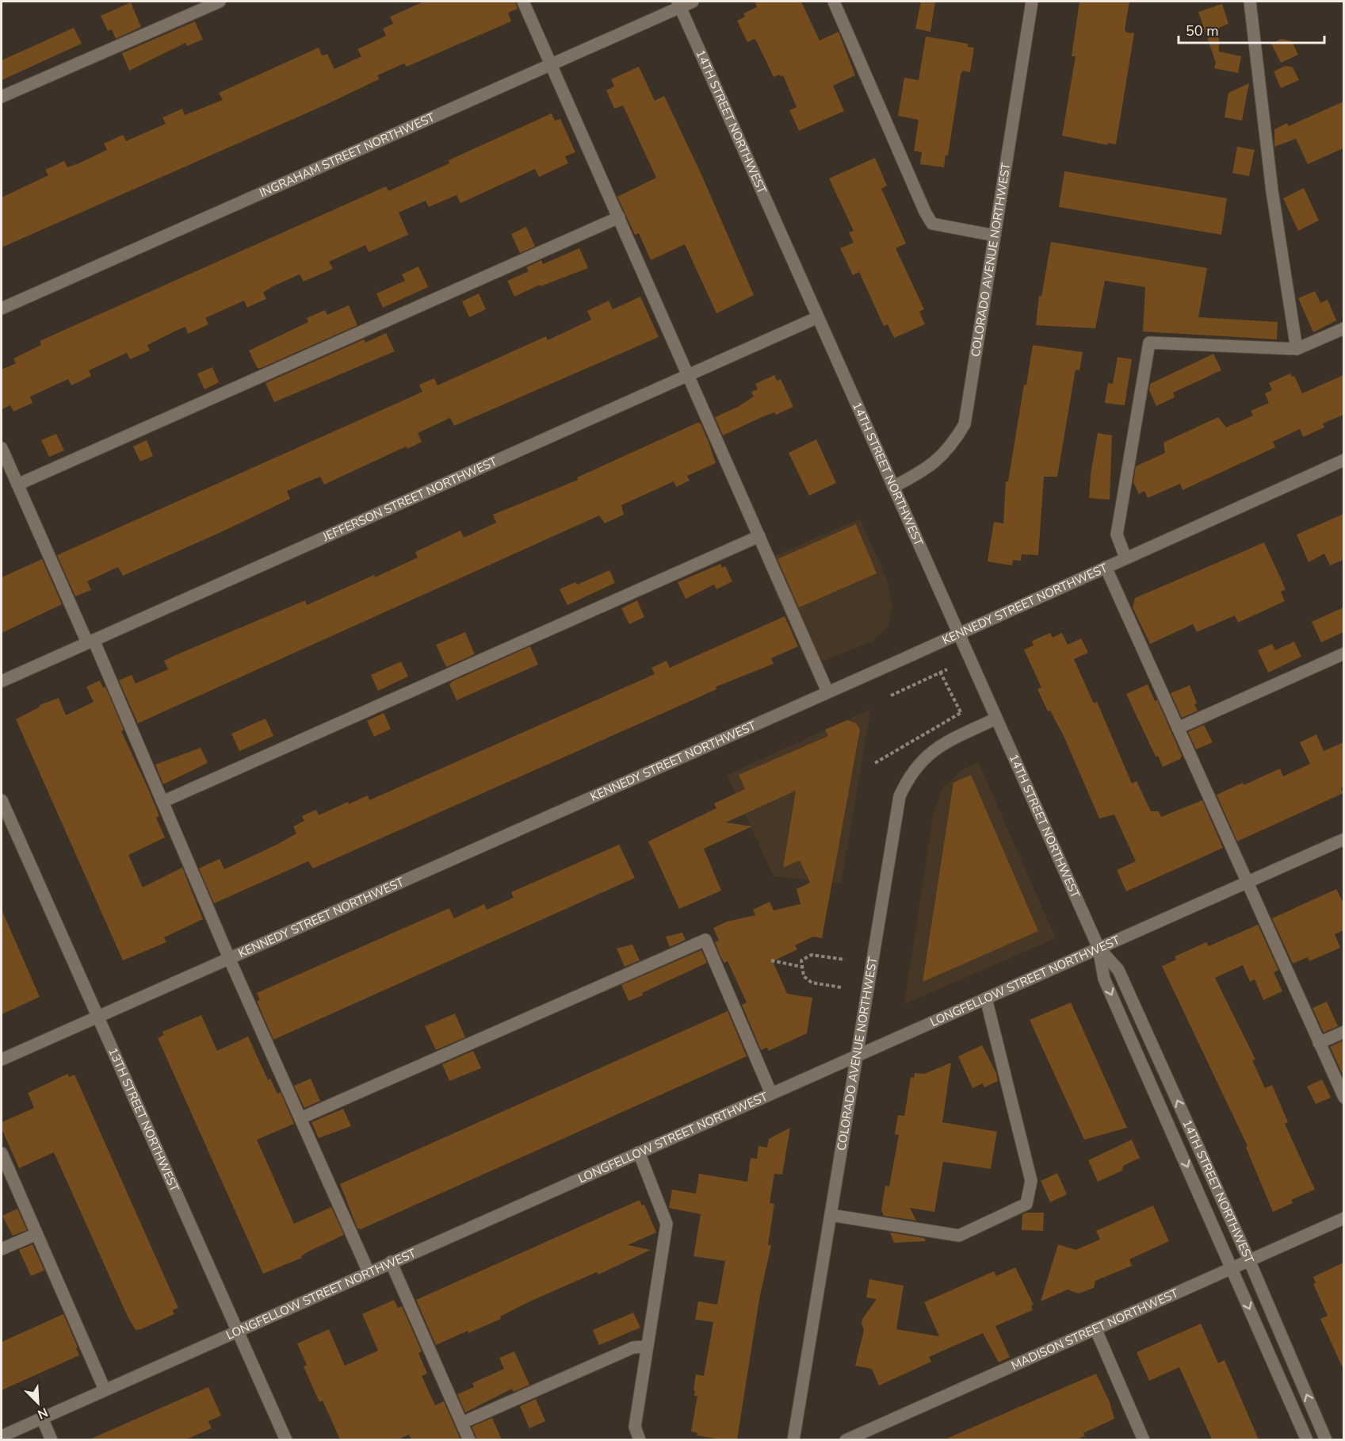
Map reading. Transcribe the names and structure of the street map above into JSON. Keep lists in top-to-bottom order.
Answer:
{
  "streets": {
    "street": [
      "14TH STREET NORTHWEST",
      "INGRAHAM STREET NORTHWEST",
      "COLORADO AVENUE NORTHWEST",
      "JEFFERSON STREET NORTHWEST",
      "KENNEDY STREET NORTHWEST",
      "LONGFELLOW STREET NORTHWEST",
      "13TH STREET NORTHWEST",
      "MADISON STREET NORTHWEST"
    ]
  },
  "crossings": [
    ["14TH STREET NORTHWEST", "INGRAHAM STREET NORTHWEST"],
    ["14TH STREET NORTHWEST", "COLORADO AVENUE NORTHWEST"],
    ["14TH STREET NORTHWEST", "JEFFERSON STREET NORTHWEST"],
    ["14TH STREET NORTHWEST", "KENNEDY STREET NORTHWEST"],
    ["14TH STREET NORTHWEST", "LONGFELLOW STREET NORTHWEST"],
    ["14TH STREET NORTHWEST", "MADISON STREET NORTHWEST"],
    ["COLORADO AVENUE NORTHWEST", "LONGFELLOW STREET NORTHWEST"],
    ["KENNEDY STREET NORTHWEST", "13TH STREET NORTHWEST"],
    ["LONGFELLOW STREET NORTHWEST", "13TH STREET NORTHWEST"]
  ],
  "scale_bar": "50 m",
  "north": "bottom right"
}
